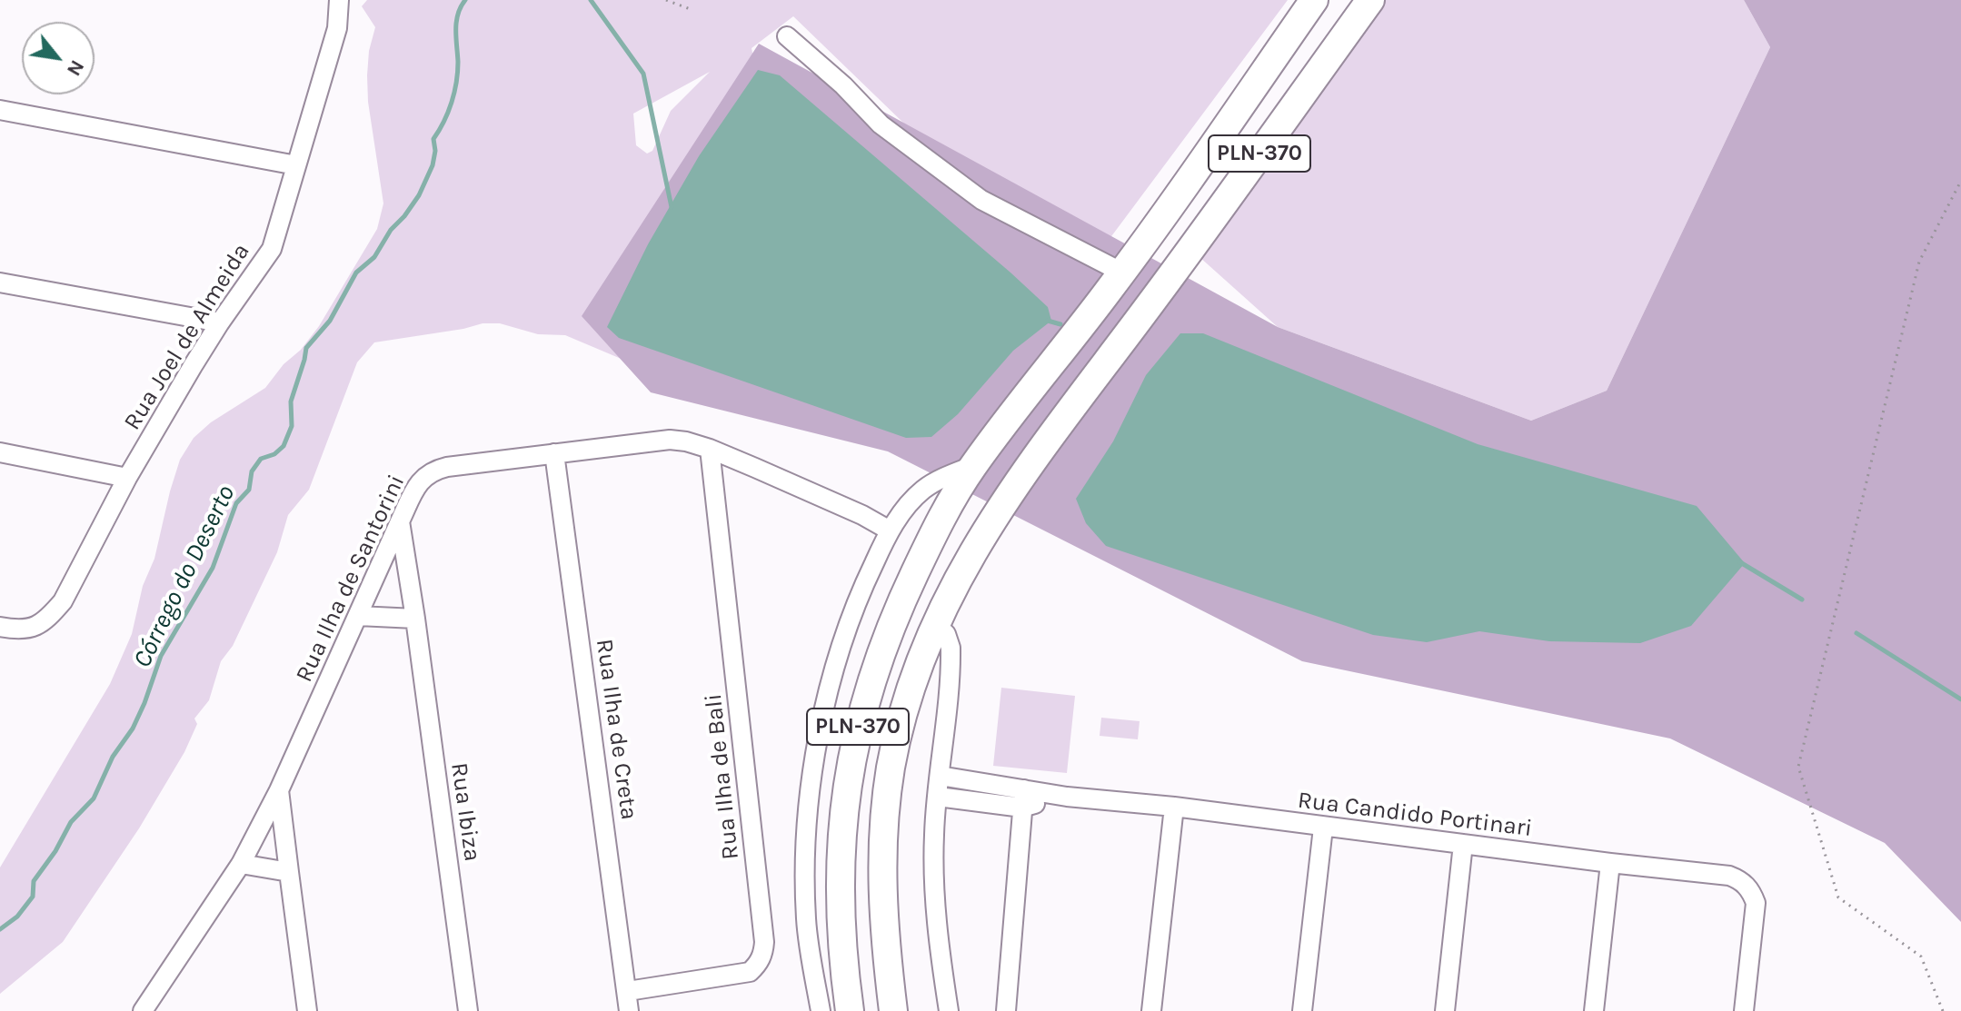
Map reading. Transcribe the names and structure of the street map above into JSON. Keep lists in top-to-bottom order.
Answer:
{
  "streets": {
    "main road": ["PLN-370"],
    "street": [
      "Rua Joel de Almeida",
      "Rua Ilha de Santorini",
      "Rua Ilha de Creta",
      "Rua Ilha de Bali",
      "Rua Ibiza",
      "Rua Candido Portinari"
    ]
  },
  "crossings": [
    ["Rua Ilha de Santorini", "Rua Ilha de Creta"],
    ["Rua Ilha de Santorini", "Rua Ilha de Bali"],
    ["Rua Ilha de Santorini", "Rua Ibiza"],
    ["Rua Ilha de Creta", "Rua Ilha de Bali"]
  ],
  "water": ["Córrego do Deserto"],
  "north": "bottom right"
}
